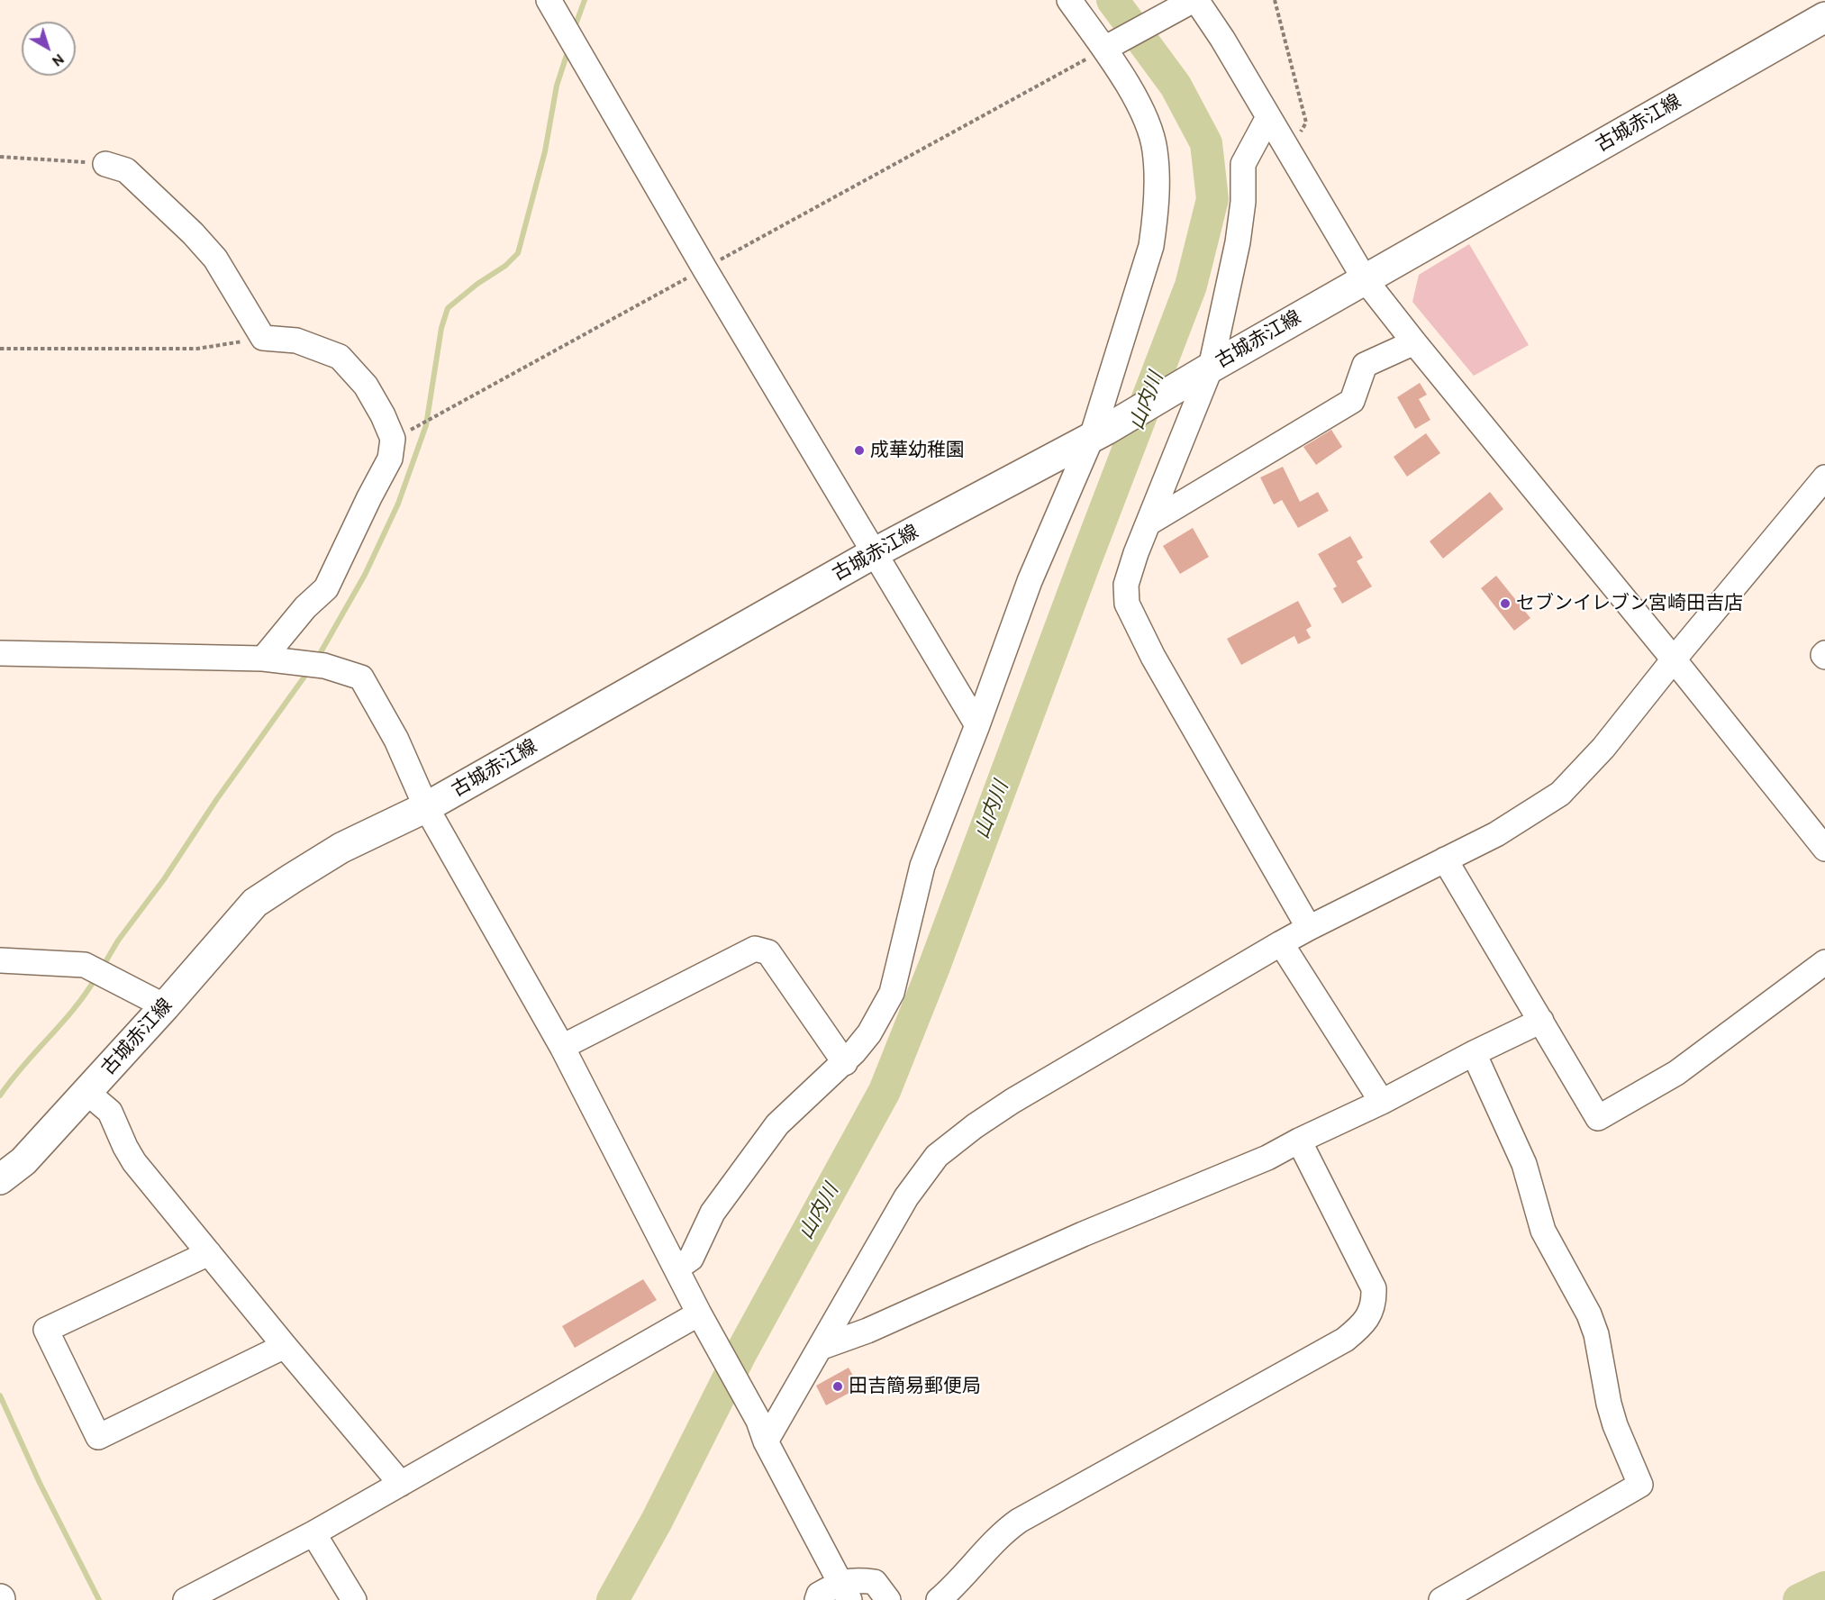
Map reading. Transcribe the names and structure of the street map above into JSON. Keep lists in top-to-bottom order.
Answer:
{
  "streets": {
    "main road": ["古城赤江線"]
  },
  "water": ["山内川"],
  "places": ["成華幼稚園", "セブンイレブン宮崎田吉店", "田吉簡易郵便局"],
  "north": "bottom right"
}
